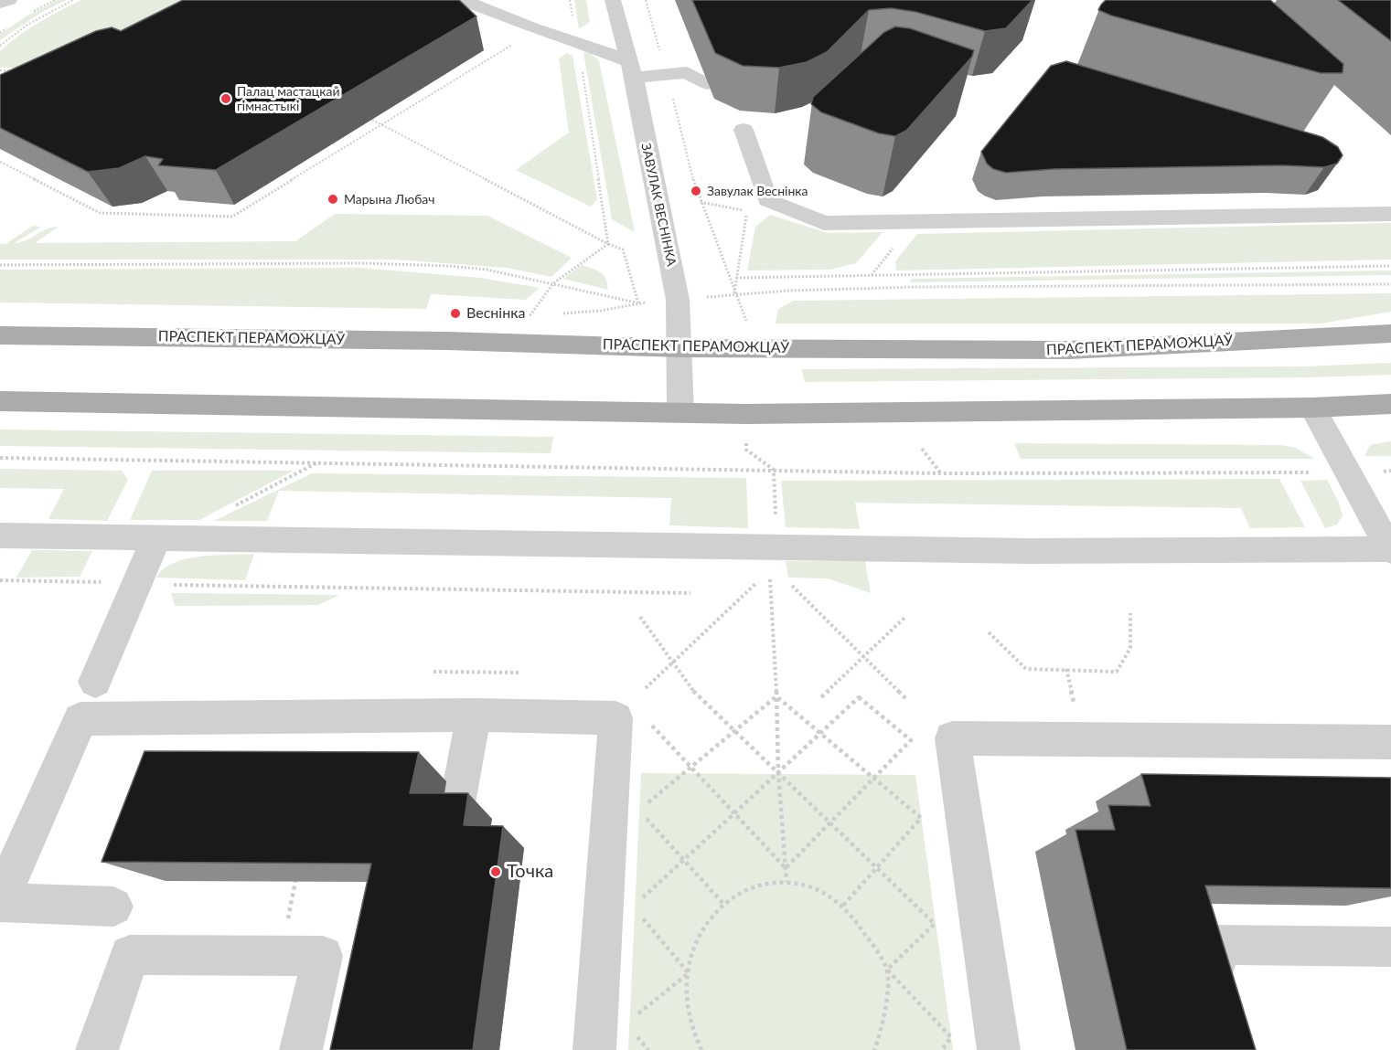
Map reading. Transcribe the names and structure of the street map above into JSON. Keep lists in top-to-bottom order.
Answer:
{
  "streets": {
    "main road": ["ПРАСПЕКТ ПЕРАМОЖЦАЎ"],
    "street": ["ЗАВУЛАК ВЕСНІНКА"]
  },
  "crossings": [
    ["ЗАВУЛАК ВЕСНІНКА", "ПРАСПЕКТ ПЕРАМОЖЦАЎ"]
  ],
  "places": [
    "Палац мастацкай гімнастыкі",
    "Завулак Веснінка",
    "Марына Любач",
    "Веснінка",
    "Точка"
  ]
}
